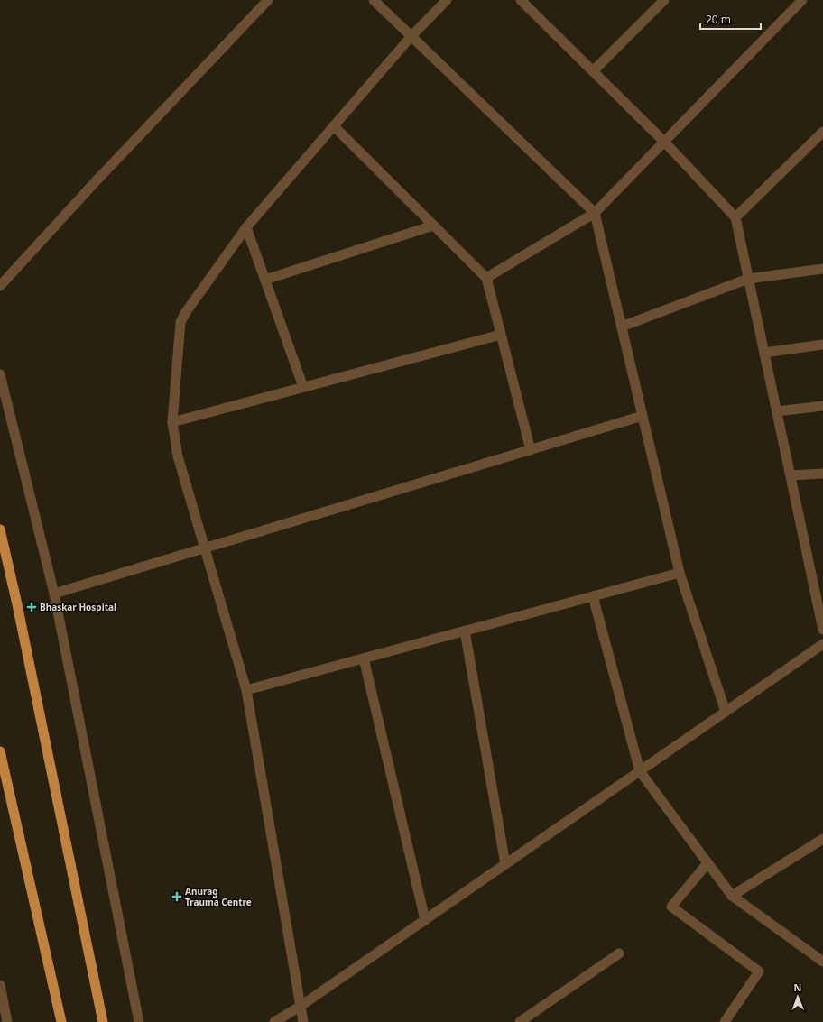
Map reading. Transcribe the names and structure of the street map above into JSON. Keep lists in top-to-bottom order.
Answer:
{
  "places": {
    "health": ["Bhaskar Hospital", "Anurag Trauma Centre"]
  },
  "scale_bar": "20 m",
  "north": "top"
}
